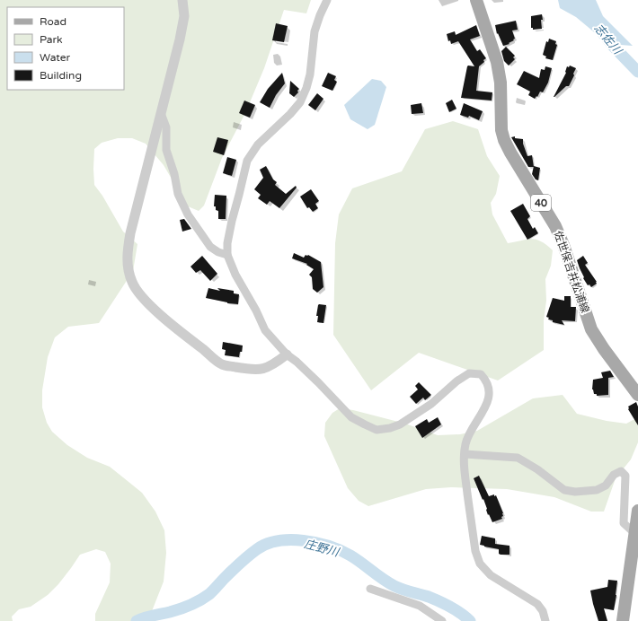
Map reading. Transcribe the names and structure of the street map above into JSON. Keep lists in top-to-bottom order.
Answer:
{
  "streets": {
    "main road": ["40", "佐世保吉井松浦線"]
  },
  "water": ["志佐川", "庄野川"],
  "legend": [
    "Road",
    "Park",
    "Water",
    "Building"
  ]
}
